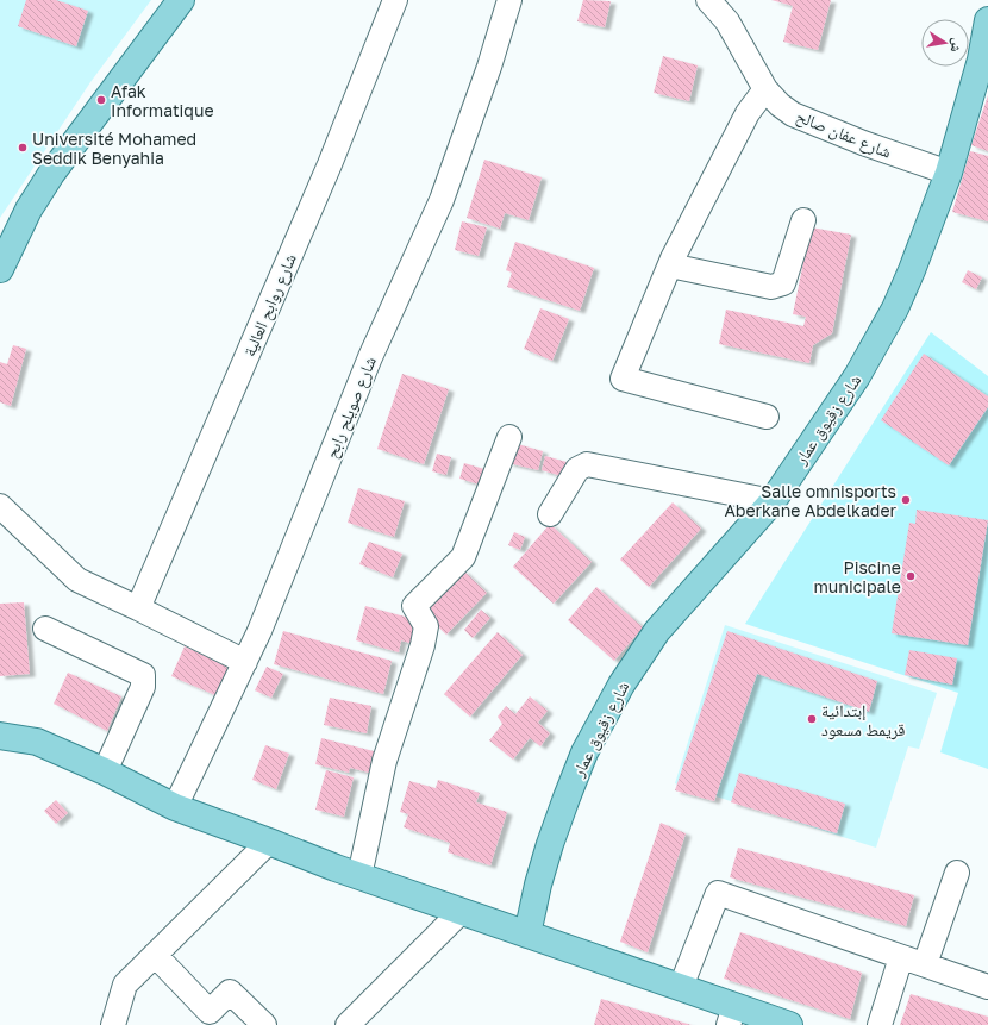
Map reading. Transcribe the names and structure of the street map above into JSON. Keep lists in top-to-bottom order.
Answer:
{
  "streets": {
    "main road": ["شارع زقيوق عمار"],
    "street": ["شارع عفان صالح", "شارع روابح العالية", "شارع صويلح رابح"]
  },
  "crossings": [
    ["شارع عفان صالح", "شارع زقيوق عمار"]
  ],
  "places": [
    "Afak Informatique",
    "Université Mohamed Seddik Benyahia",
    "Salle omnisports Aberkane Abdelkader",
    "Piscine municipale",
    "إبتدائية قريمط مسعود"
  ],
  "north": "right"
}
